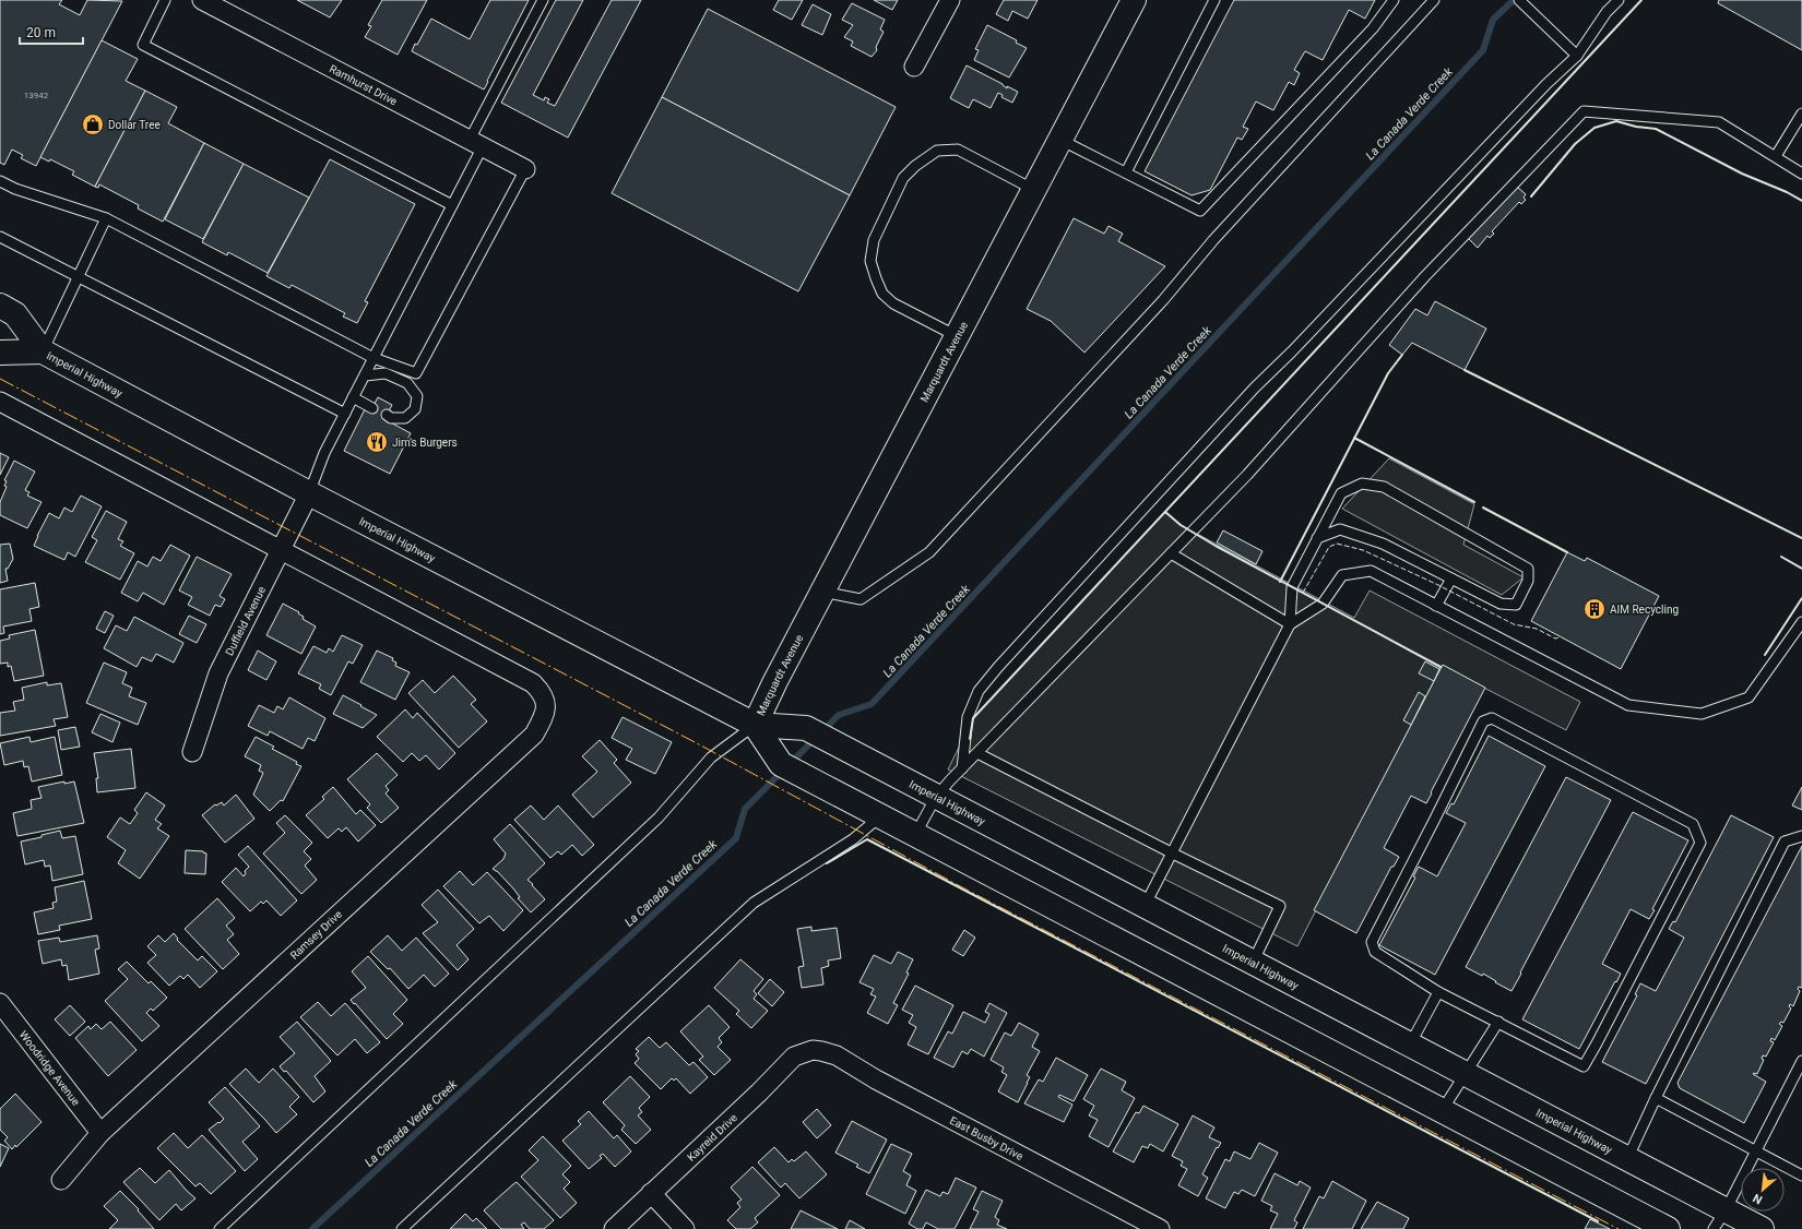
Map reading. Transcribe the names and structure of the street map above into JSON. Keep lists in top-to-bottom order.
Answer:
{
  "streets": {
    "main road": ["Marquardt Avenue", "Imperial Highway"],
    "street": [
      "Ramhurst Drive",
      "Duffield Avenue",
      "Ramsey Drive",
      "Woodridge Avenue",
      "Kayreid Drive",
      "East Busby Drive"
    ]
  },
  "crossings": [
    ["Marquardt Avenue", "Imperial Highway"],
    ["Imperial Highway", "Duffield Avenue"],
    ["Duffield Avenue", "Ramsey Drive"],
    ["Ramsey Drive", "Woodridge Avenue"],
    ["Kayreid Drive", "East Busby Drive"]
  ],
  "water": ["La Canada Verde Creek"],
  "places": {
    "shop": ["Dollar Tree"],
    "restaurant": ["Jim's Burgers"],
    "building": ["AIM Recycling"]
  },
  "house_numbers": ["13942"],
  "scale_bar": "20 m",
  "north": "bottom left"
}
